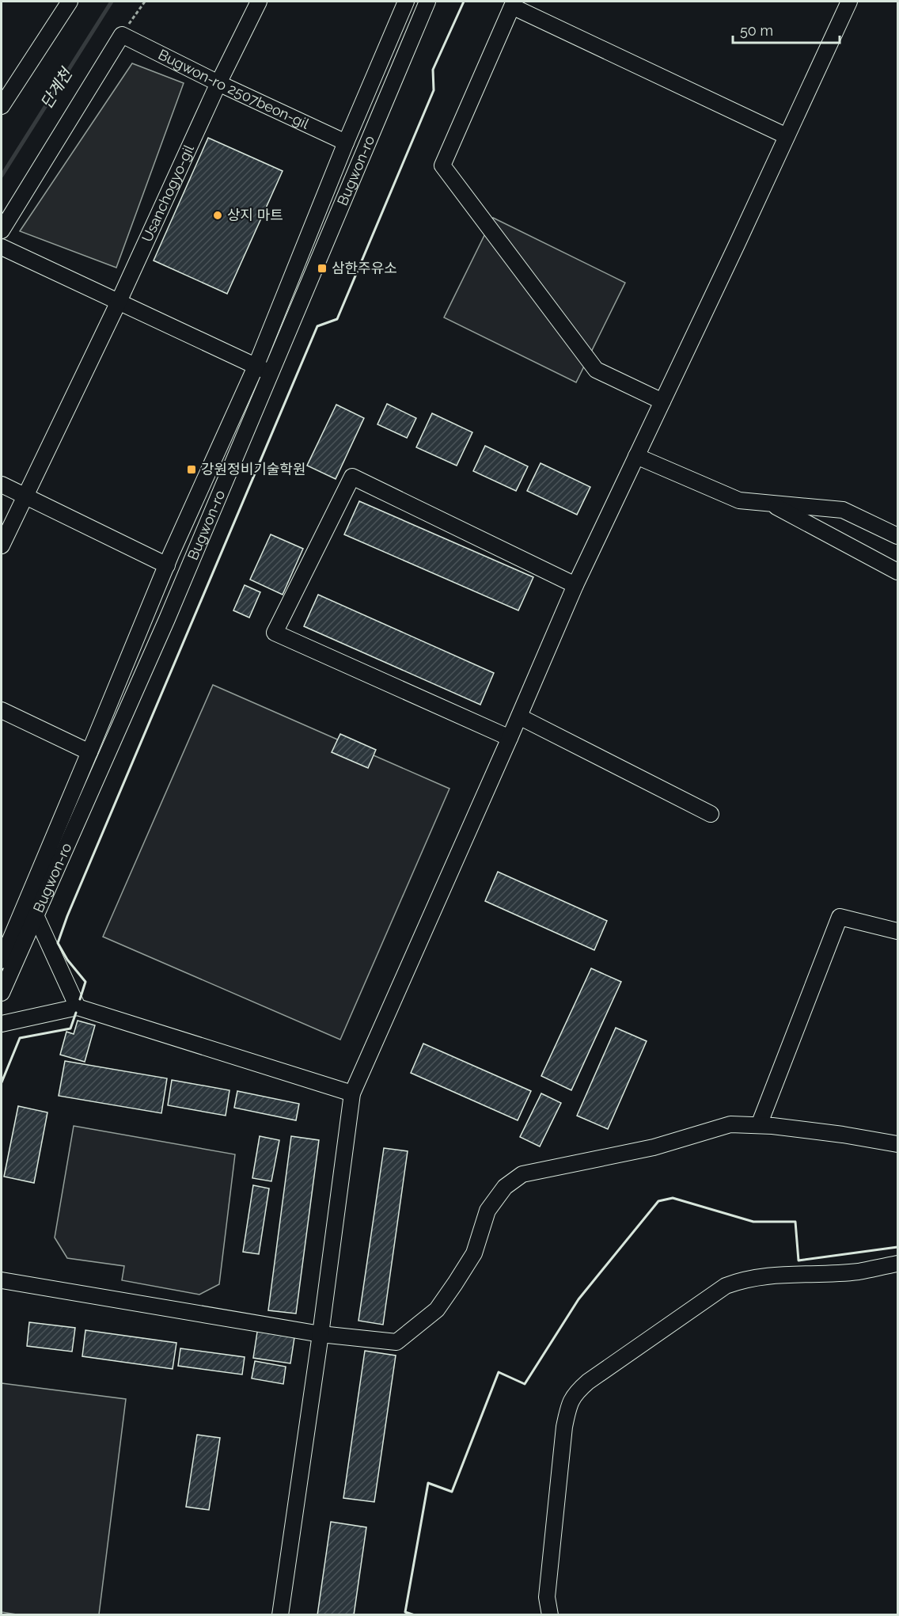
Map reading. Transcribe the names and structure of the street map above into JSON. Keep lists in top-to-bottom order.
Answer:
{
  "streets": {
    "street": ["Bugwon-ro 2507beon-gil", "Bugwon-ro", "Usanchogyo-gil"]
  },
  "crossings": [
    ["Bugwon-ro 2507beon-gil", "Bugwon-ro"],
    ["Bugwon-ro 2507beon-gil", "Usanchogyo-gil"]
  ],
  "water": ["단계천"],
  "places": {
    "other": ["상지 마트"],
    "transit": ["삼한주유소", "강원정비기술학원"]
  },
  "scale_bar": "50 m"
}
